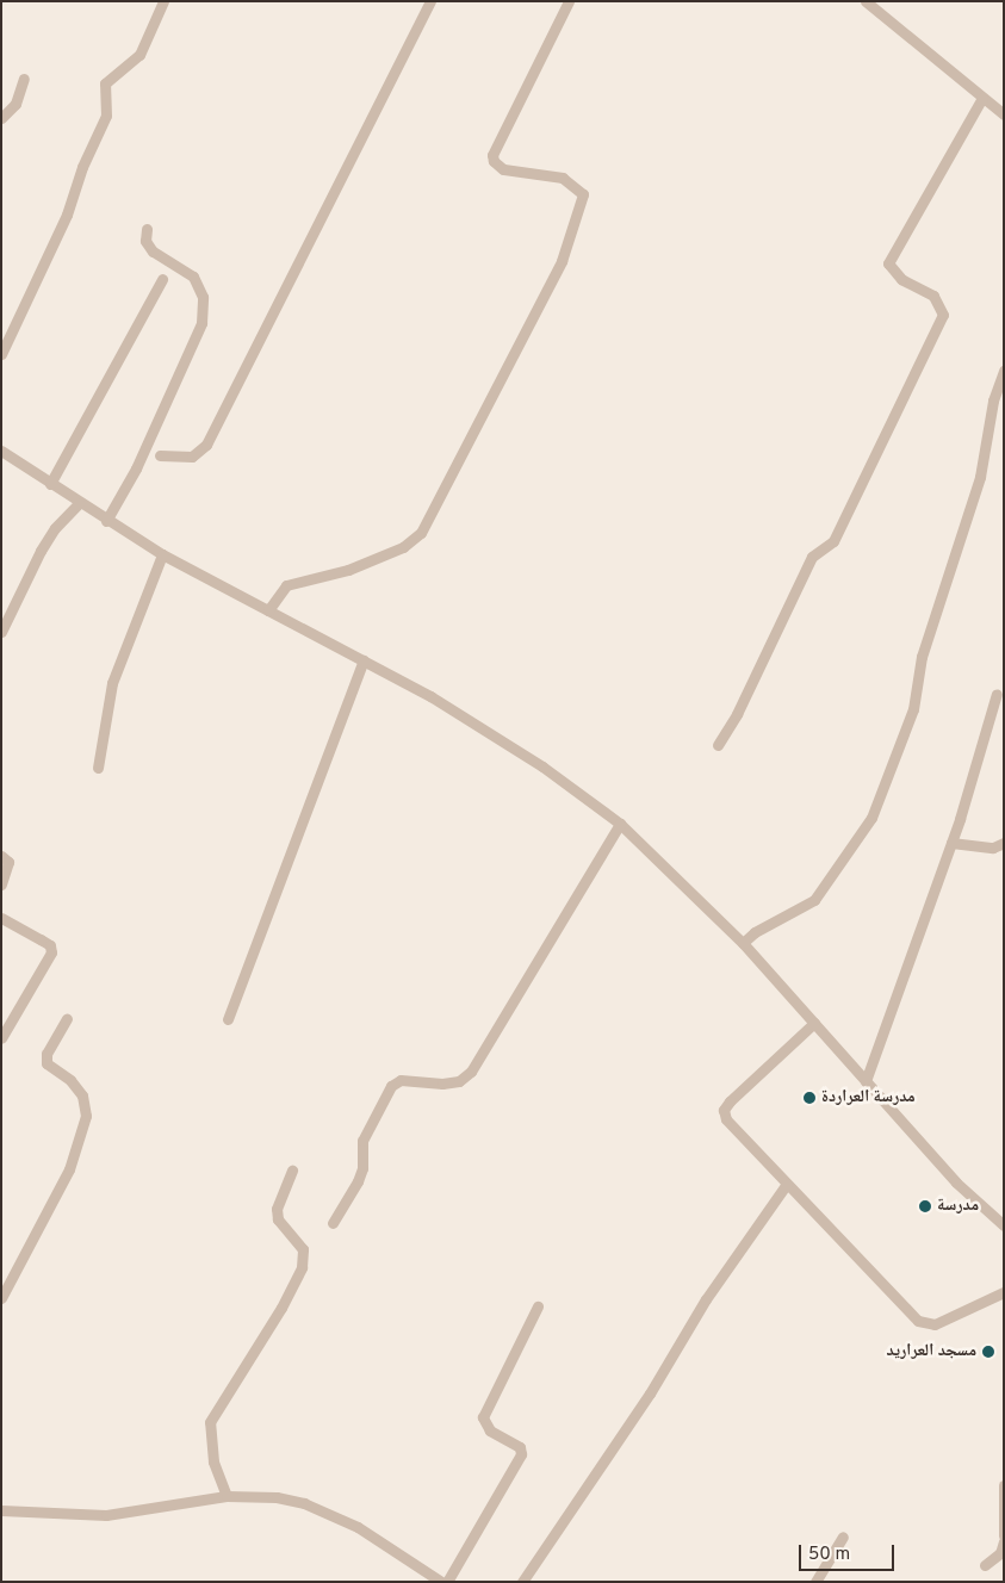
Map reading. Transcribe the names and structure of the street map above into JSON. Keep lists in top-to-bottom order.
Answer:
{
  "places": ["مدرسة العراردة", "مدرسة", "مسجد العراريد"],
  "scale_bar": "50 m"
}
